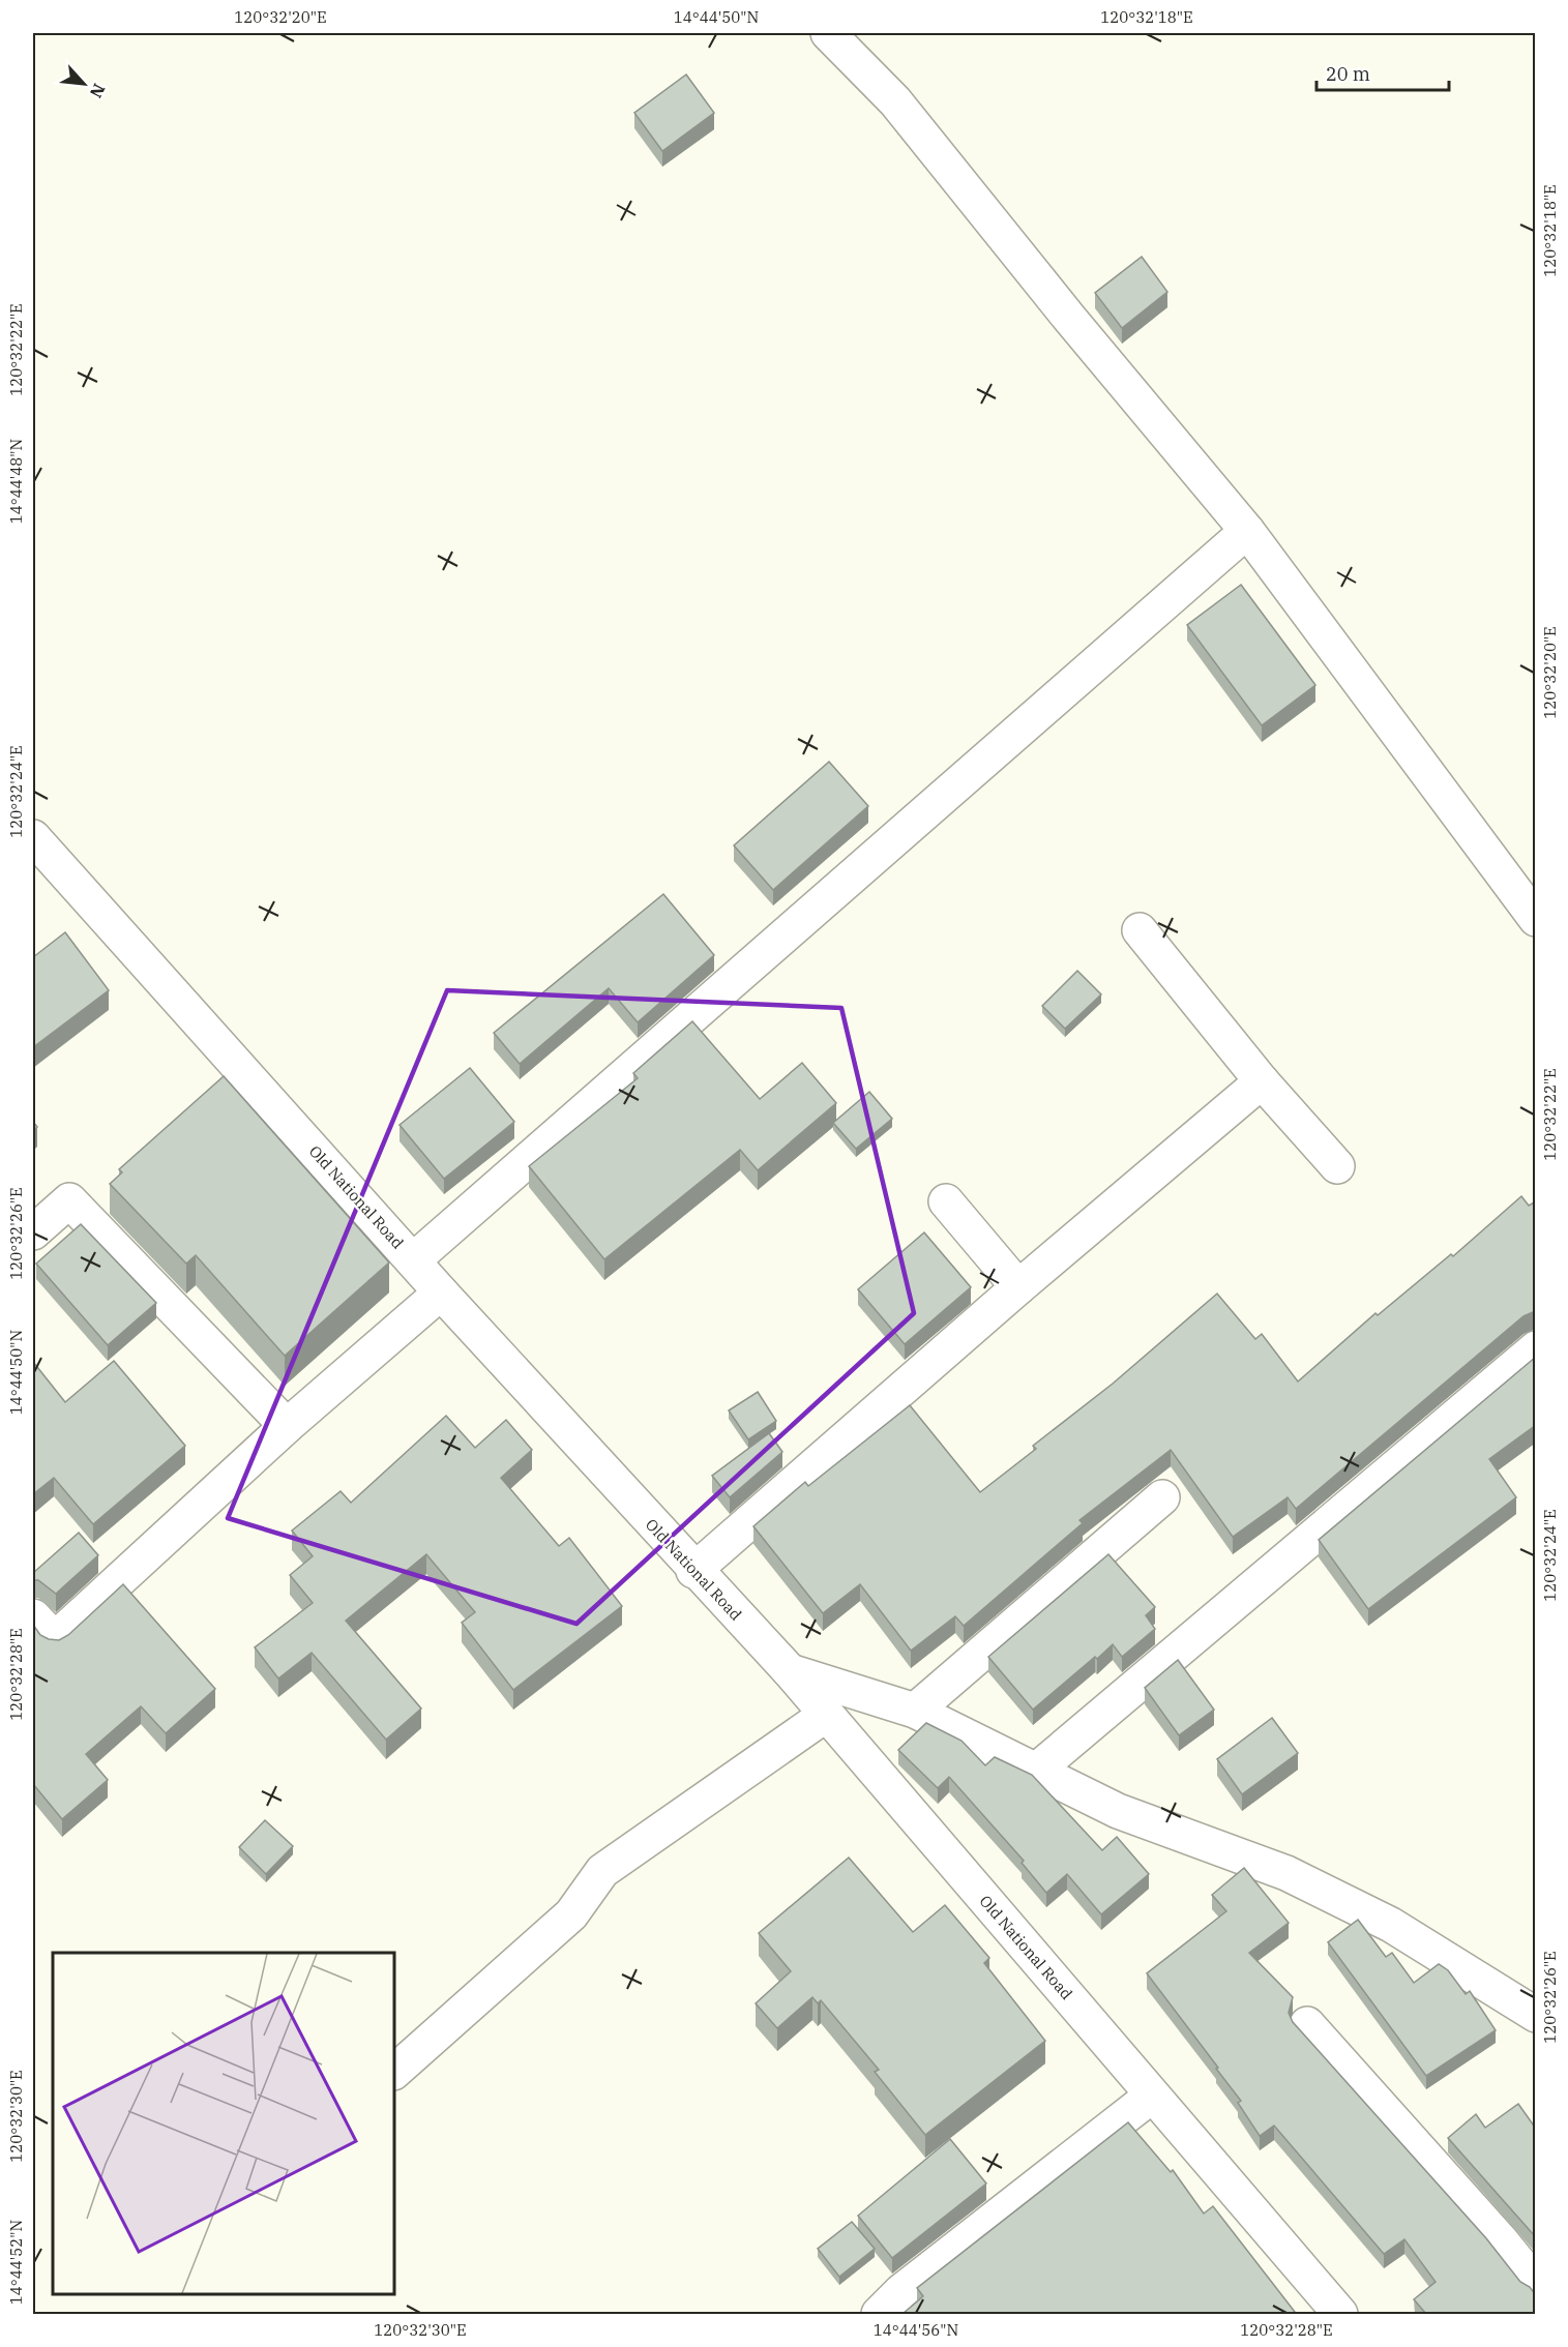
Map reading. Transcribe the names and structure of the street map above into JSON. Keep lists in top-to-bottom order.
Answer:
{
  "streets": {
    "street": ["Old National Road"]
  },
  "scale_bar": "20 m",
  "north": "bottom right",
  "coordinates": [
    "120°32'20\"E",
    "14°44'50\"N",
    "120°32'18\"E",
    "120°32'22\"E",
    "14°44'48\"N",
    "120°32'24\"E",
    "120°32'26\"E",
    "120°32'28\"E",
    "120°32'30\"E",
    "14°44'52\"N",
    "14°44'56\"N"
  ]
}
